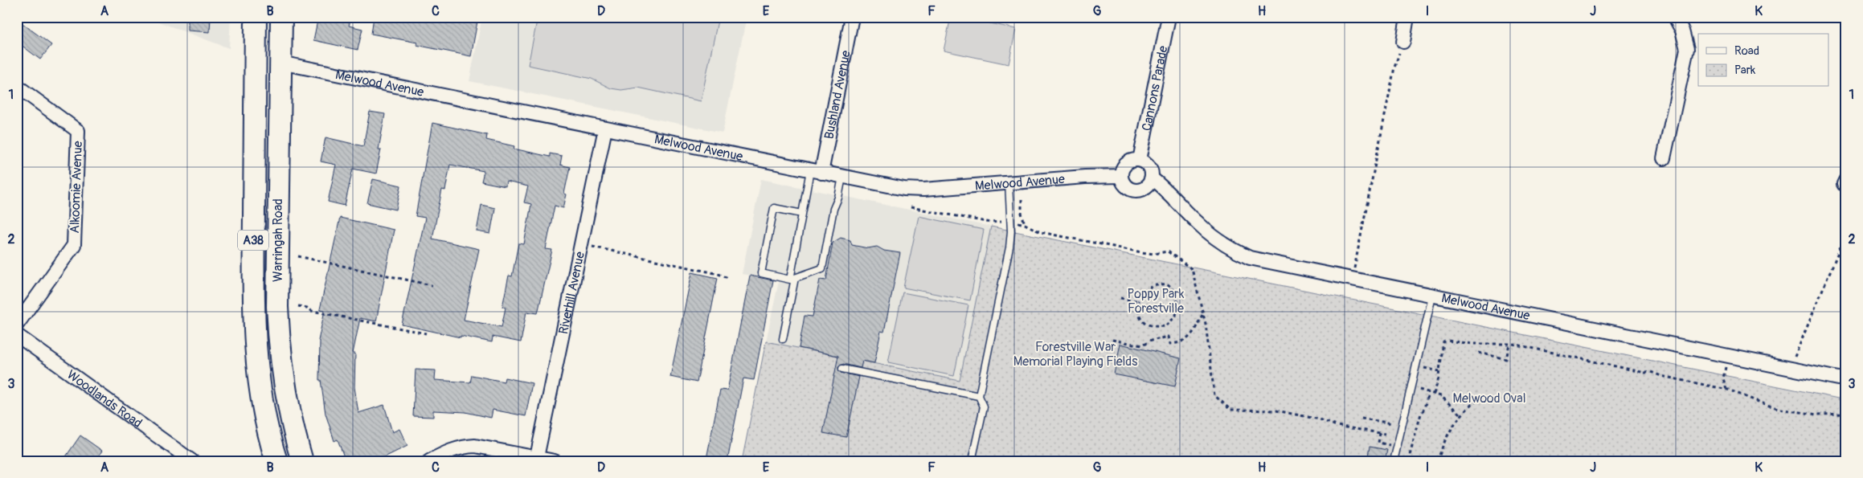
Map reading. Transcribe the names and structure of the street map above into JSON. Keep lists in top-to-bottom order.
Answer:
{
  "streets": {
    "highway": ["A38", "Warringah Road"],
    "street": [
      "Melwood Avenue",
      "Cannons Parade",
      "Bushland Avenue",
      "Alkoomie Avenue",
      "Riverhill Avenue",
      "Woodlands Road"
    ]
  },
  "crossings": [
    ["Melwood Avenue", "Cannons Parade"],
    ["Melwood Avenue", "Bushland Avenue"],
    ["Melwood Avenue", "Warringah Road"],
    ["Melwood Avenue", "Riverhill Avenue"]
  ],
  "parks": ["Poppy Park Forestville", "Forestville War Memorial Playing Fields", "Melwood Oval"],
  "legend": ["Road", "Park"],
  "grid": {
    "columns": [
      "A",
      "B",
      "C",
      "D",
      "E",
      "F",
      "G",
      "H",
      "I",
      "J",
      "K"
    ],
    "rows": ["1", "2", "3"]
  }
}
